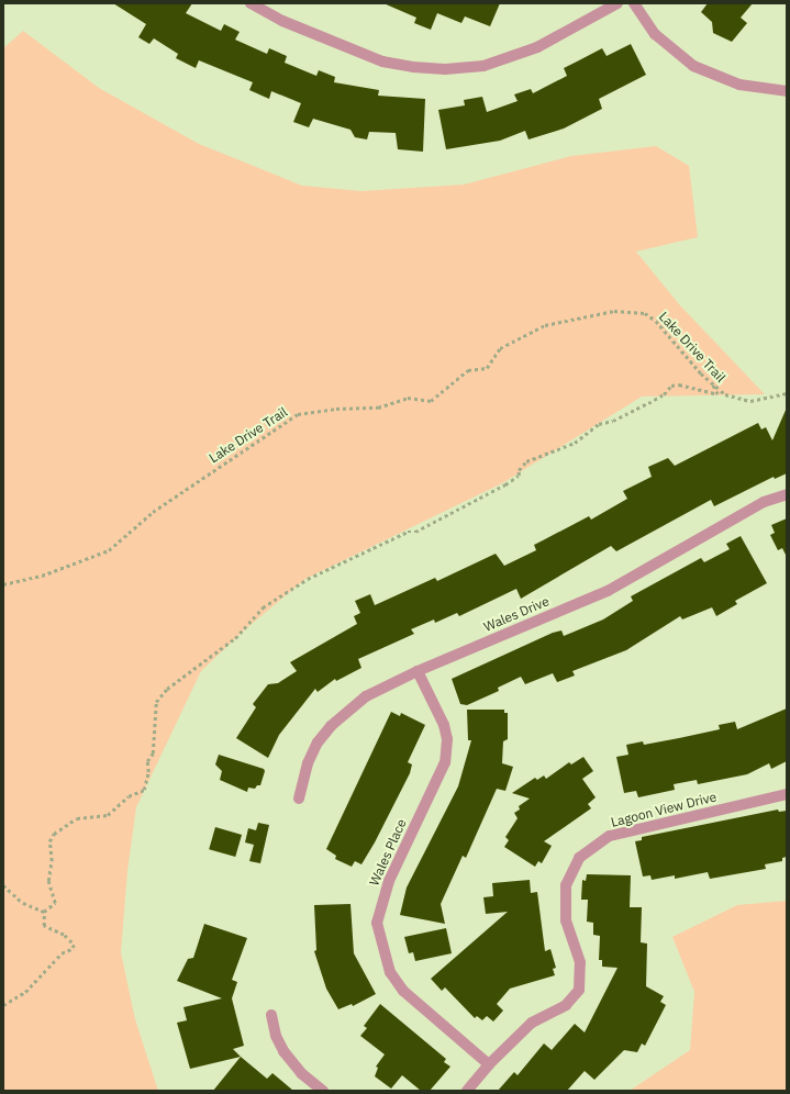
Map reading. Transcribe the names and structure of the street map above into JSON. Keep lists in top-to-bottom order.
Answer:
{
  "streets": {
    "street": ["Wales Drive", "Lagoon View Drive", "Wales Place"],
    "path": ["Lake Drive Trail"]
  },
  "crossings": [
    ["Wales Drive", "Wales Place"],
    ["Lagoon View Drive", "Wales Place"]
  ]
}
